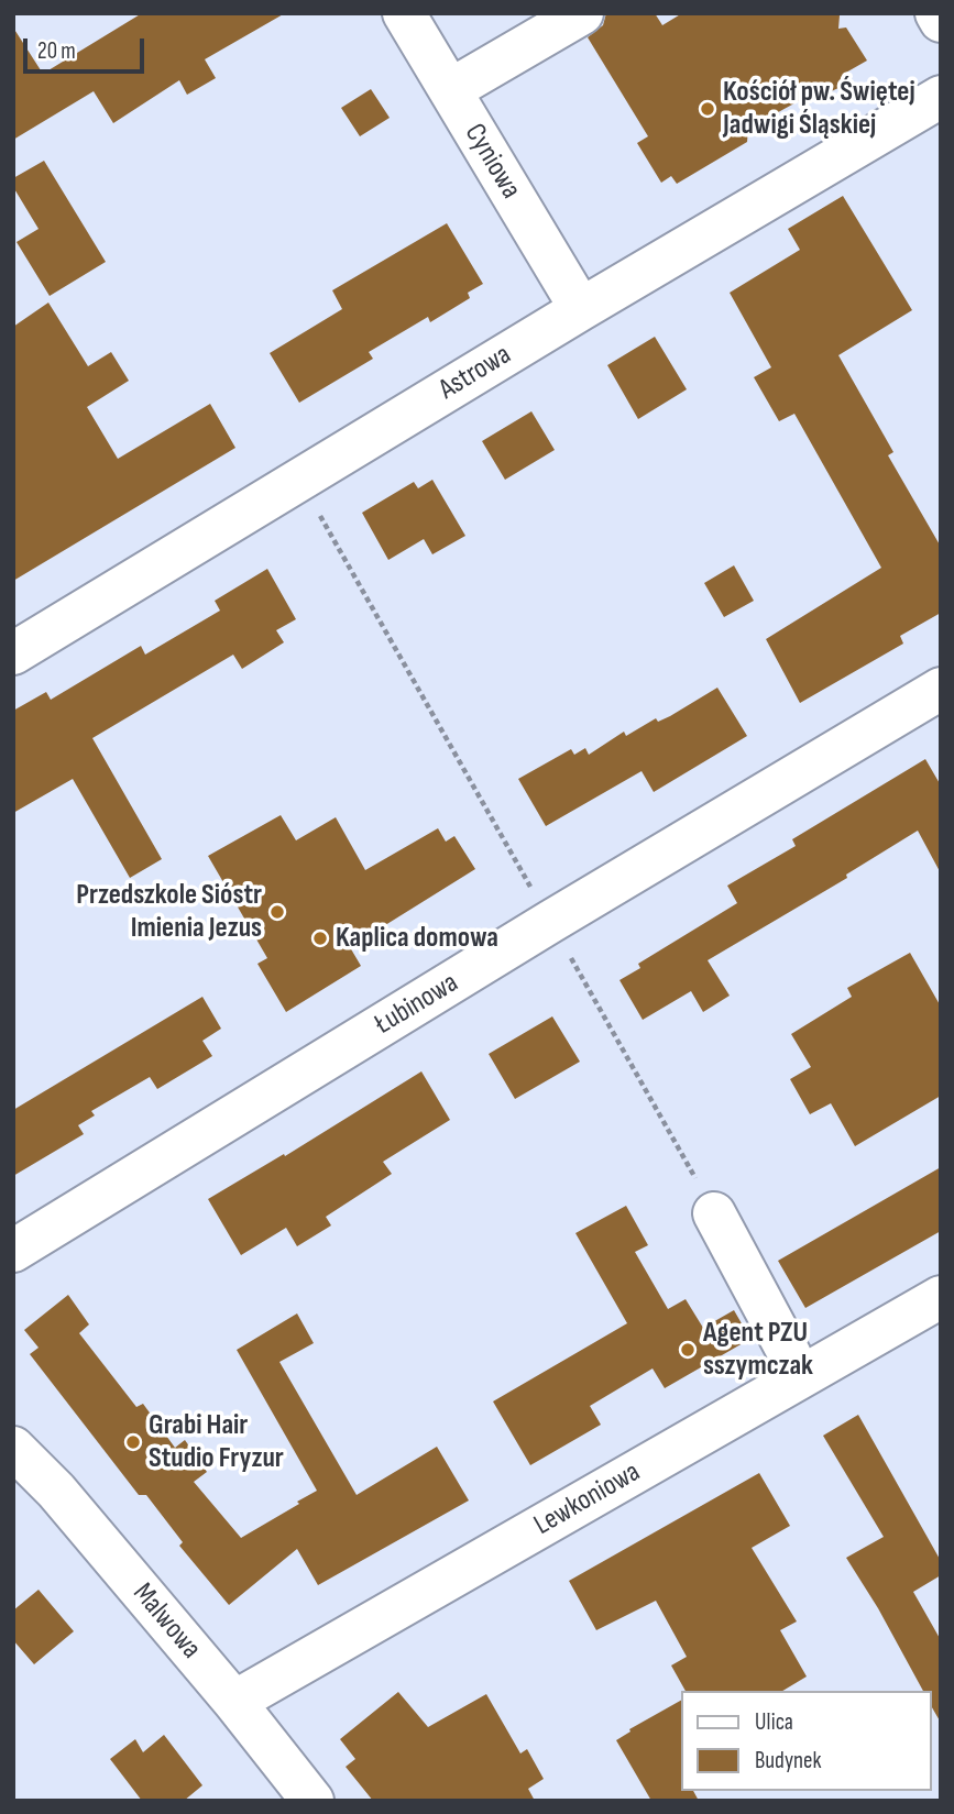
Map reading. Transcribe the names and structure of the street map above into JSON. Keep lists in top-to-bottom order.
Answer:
{
  "streets": {
    "street": [
      "Cyniowa",
      "Astrowa",
      "Łubinowa",
      "Lewkoniowa",
      "Malwowa"
    ]
  },
  "crossings": [
    ["Cyniowa", "Astrowa"],
    ["Lewkoniowa", "Malwowa"]
  ],
  "places": [
    "Kościół pw. Świętej Jadwigi Śląskiej",
    "Przedszkole Sióstr Imienia Jezus",
    "Kaplica domowa",
    "Agent PZU sszymczak",
    "Grabi Hair Studio Fryzur"
  ],
  "legend": ["Ulica", "Budynek"],
  "scale_bar": "20 m"
}
